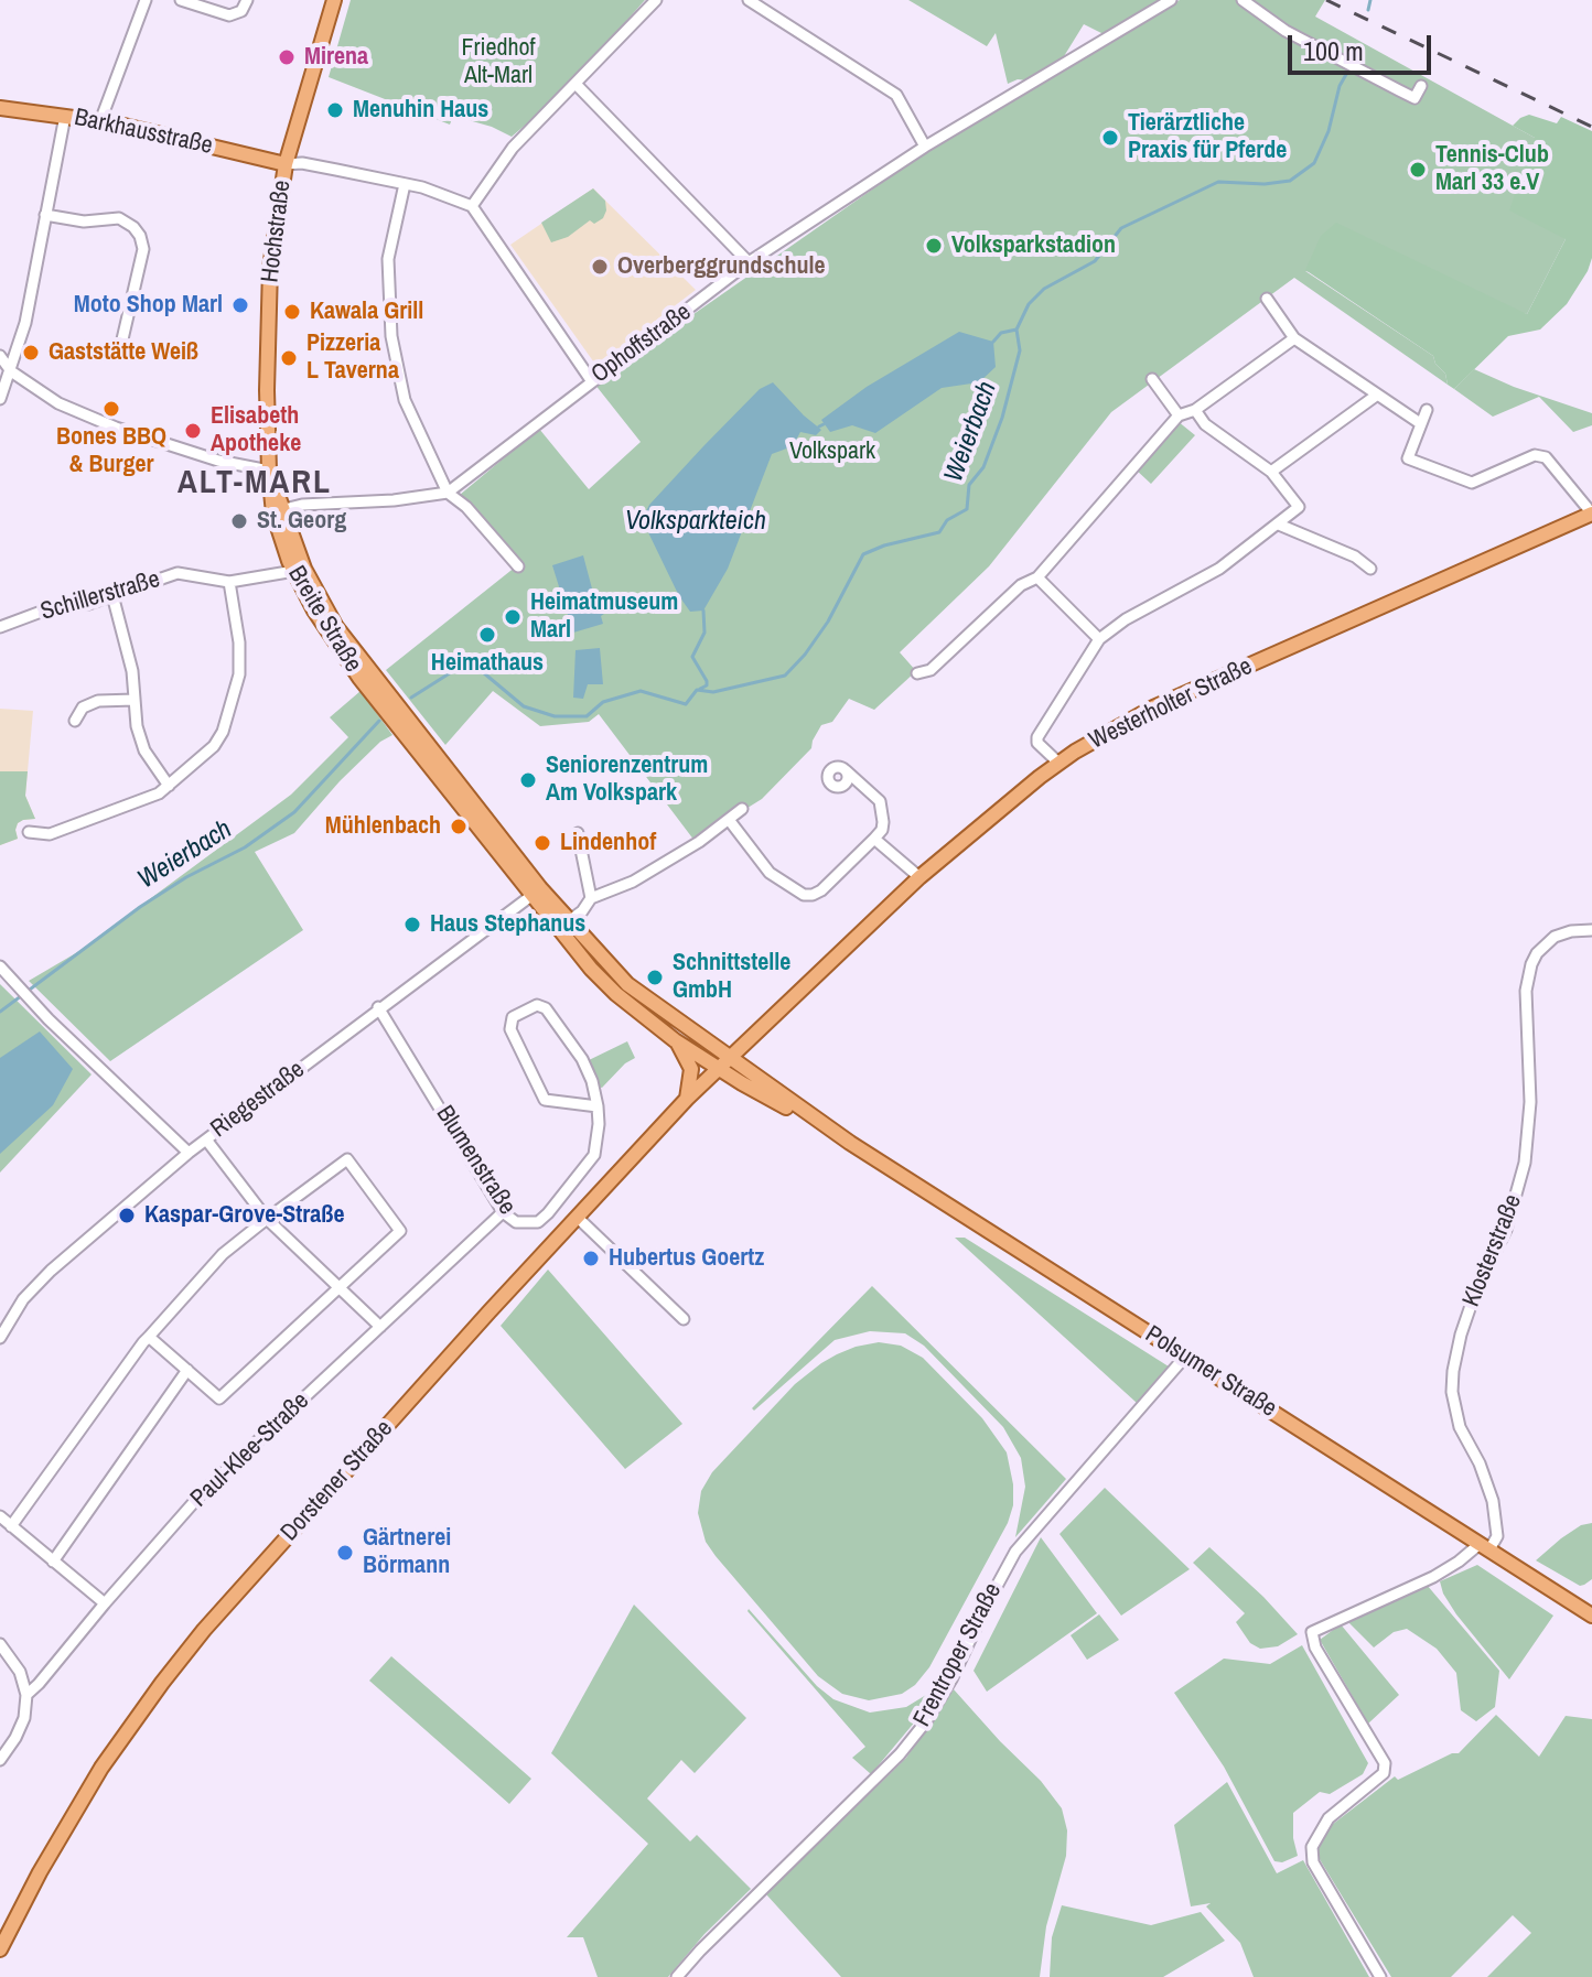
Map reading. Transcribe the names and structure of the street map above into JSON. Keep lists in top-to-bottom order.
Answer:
{
  "streets": {
    "main road": [
      "Barkhausstraße",
      "Hochstraße",
      "Breite Straße",
      "Westerholter Straße",
      "Polsumer Straße",
      "Dorstener Straße"
    ],
    "street": [
      "Ophoffstraße",
      "Schillerstraße",
      "Riegestraße",
      "Blumenstraße",
      "Klosterstraße",
      "Paul-Klee-Straße",
      "Frentroper Straße"
    ]
  },
  "crossings": [
    ["Barkhausstraße", "Hochstraße"],
    ["Hochstraße", "Breite Straße"],
    ["Ophoffstraße", "Breite Straße"],
    ["Schillerstraße", "Breite Straße"],
    ["Breite Straße", "Westerholter Straße"],
    ["Breite Straße", "Riegestraße"],
    ["Breite Straße", "Polsumer Straße"],
    ["Breite Straße", "Dorstener Straße"],
    ["Westerholter Straße", "Polsumer Straße"],
    ["Westerholter Straße", "Dorstener Straße"],
    ["Riegestraße", "Blumenstraße"],
    ["Blumenstraße", "Paul-Klee-Straße"],
    ["Klosterstraße", "Polsumer Straße"],
    ["Polsumer Straße", "Dorstener Straße"],
    ["Polsumer Straße", "Frentroper Straße"]
  ],
  "districts": ["ALT-MARL"],
  "water": ["Weierbach", "Volksparkteich"],
  "parks": ["Friedhof Alt-Marl", "Volkspark"],
  "places": [
    "Mirena",
    "Menuhin Haus",
    "Tierärztliche Praxis für Pferde",
    "Tennis-Club Marl 33 e.V",
    "Volksparkstadion",
    "Overberggrundschule",
    "Moto Shop Marl",
    "Kawala Grill",
    "Gaststätte Weiß",
    "Pizzeria L Taverna",
    "Bones BBQ & Burger",
    "Elisabeth Apotheke",
    "St. Georg",
    "Heimatmuseum Marl",
    "Heimathaus",
    "Seniorenzentrum Am Volkspark",
    "Mühlenbach",
    "Lindenhof",
    "Haus Stephanus",
    "Schnittstelle GmbH",
    "Kaspar-Grove-Straße",
    "Hubertus Goertz",
    "Gärtnerei Börmann"
  ],
  "scale_bar": "100 m"
}
